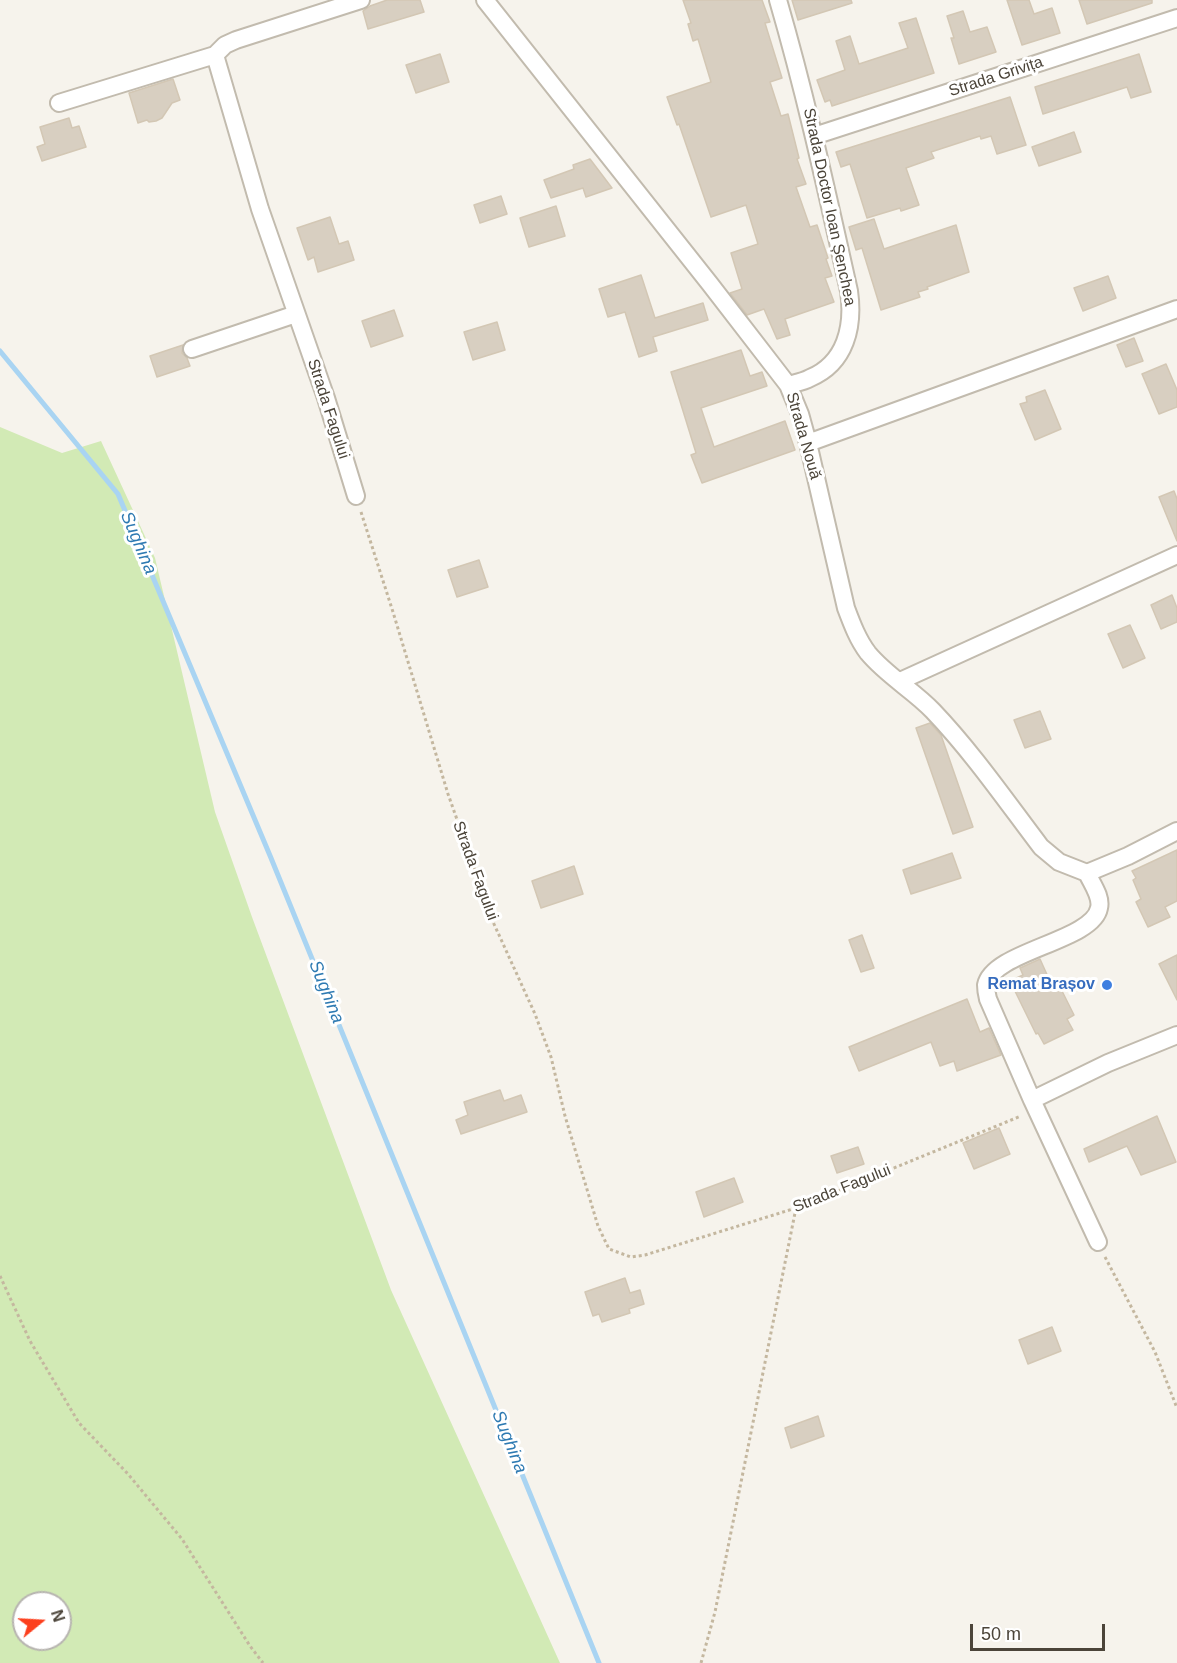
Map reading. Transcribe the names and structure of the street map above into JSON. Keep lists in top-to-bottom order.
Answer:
{
  "streets": {
    "street": [
      "Strada Grivița",
      "Strada Doctor Ioan Șenchea",
      "Strada Fagului",
      "Strada Nouă"
    ]
  },
  "crossings": [
    ["Strada Grivița", "Strada Doctor Ioan Șenchea"],
    ["Strada Doctor Ioan Șenchea", "Strada Nouă"]
  ],
  "water": ["Sughina"],
  "places": ["Remat Brașov"],
  "scale_bar": "50 m",
  "north": "right"
}
